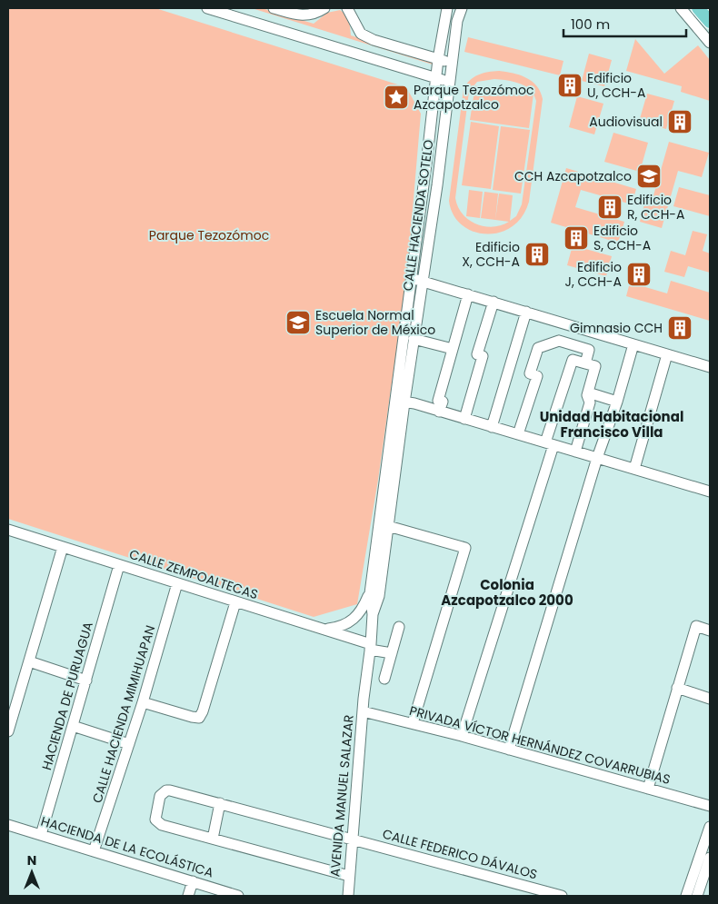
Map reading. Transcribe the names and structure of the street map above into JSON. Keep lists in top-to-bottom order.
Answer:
{
  "streets": {
    "street": [
      "CALLE HACIENDA SOTELO",
      "CALLE ZEMPOALTECAS",
      "HACIENDA DE PURUAGUA",
      "CALLE HACIENDA MIMIHUAPAN",
      "PRIVADA VÍCTOR HERNÁNDEZ COVARRUBIAS",
      "AVENIDA MANUEL SALAZAR",
      "HACIENDA DE LA ECOLÁSTICA",
      "CALLE FEDERICO DÁVALOS"
    ]
  },
  "crossings": [
    ["CALLE HACIENDA SOTELO", "CALLE ZEMPOALTECAS"],
    ["CALLE HACIENDA SOTELO", "AVENIDA MANUEL SALAZAR"],
    ["CALLE ZEMPOALTECAS", "HACIENDA DE PURUAGUA"],
    ["CALLE ZEMPOALTECAS", "CALLE HACIENDA MIMIHUAPAN"],
    ["HACIENDA DE PURUAGUA", "HACIENDA DE LA ECOLÁSTICA"],
    ["CALLE HACIENDA MIMIHUAPAN", "HACIENDA DE LA ECOLÁSTICA"],
    ["PRIVADA VÍCTOR HERNÁNDEZ COVARRUBIAS", "AVENIDA MANUEL SALAZAR"],
    ["AVENIDA MANUEL SALAZAR", "CALLE FEDERICO DÁVALOS"]
  ],
  "districts": ["Unidad Habitacional Francisco Villa", "Colonia Azcapotzalco 2000"],
  "parks": ["Parque Tezozómoc"],
  "places": {
    "building": [
      "Edificio U, CCH-A",
      "Audiovisual",
      "Edificio R, CCH-A",
      "Edificio S, CCH-A",
      "Edificio X, CCH-A",
      "Edificio J, CCH-A",
      "Gimnasio CCH"
    ],
    "place": ["Parque Tezozómoc Azcapotzalco"],
    "school or university": ["CCH Azcapotzalco", "Escuela Normal Superior de México"]
  },
  "scale_bar": "100 m",
  "north": "top"
}
